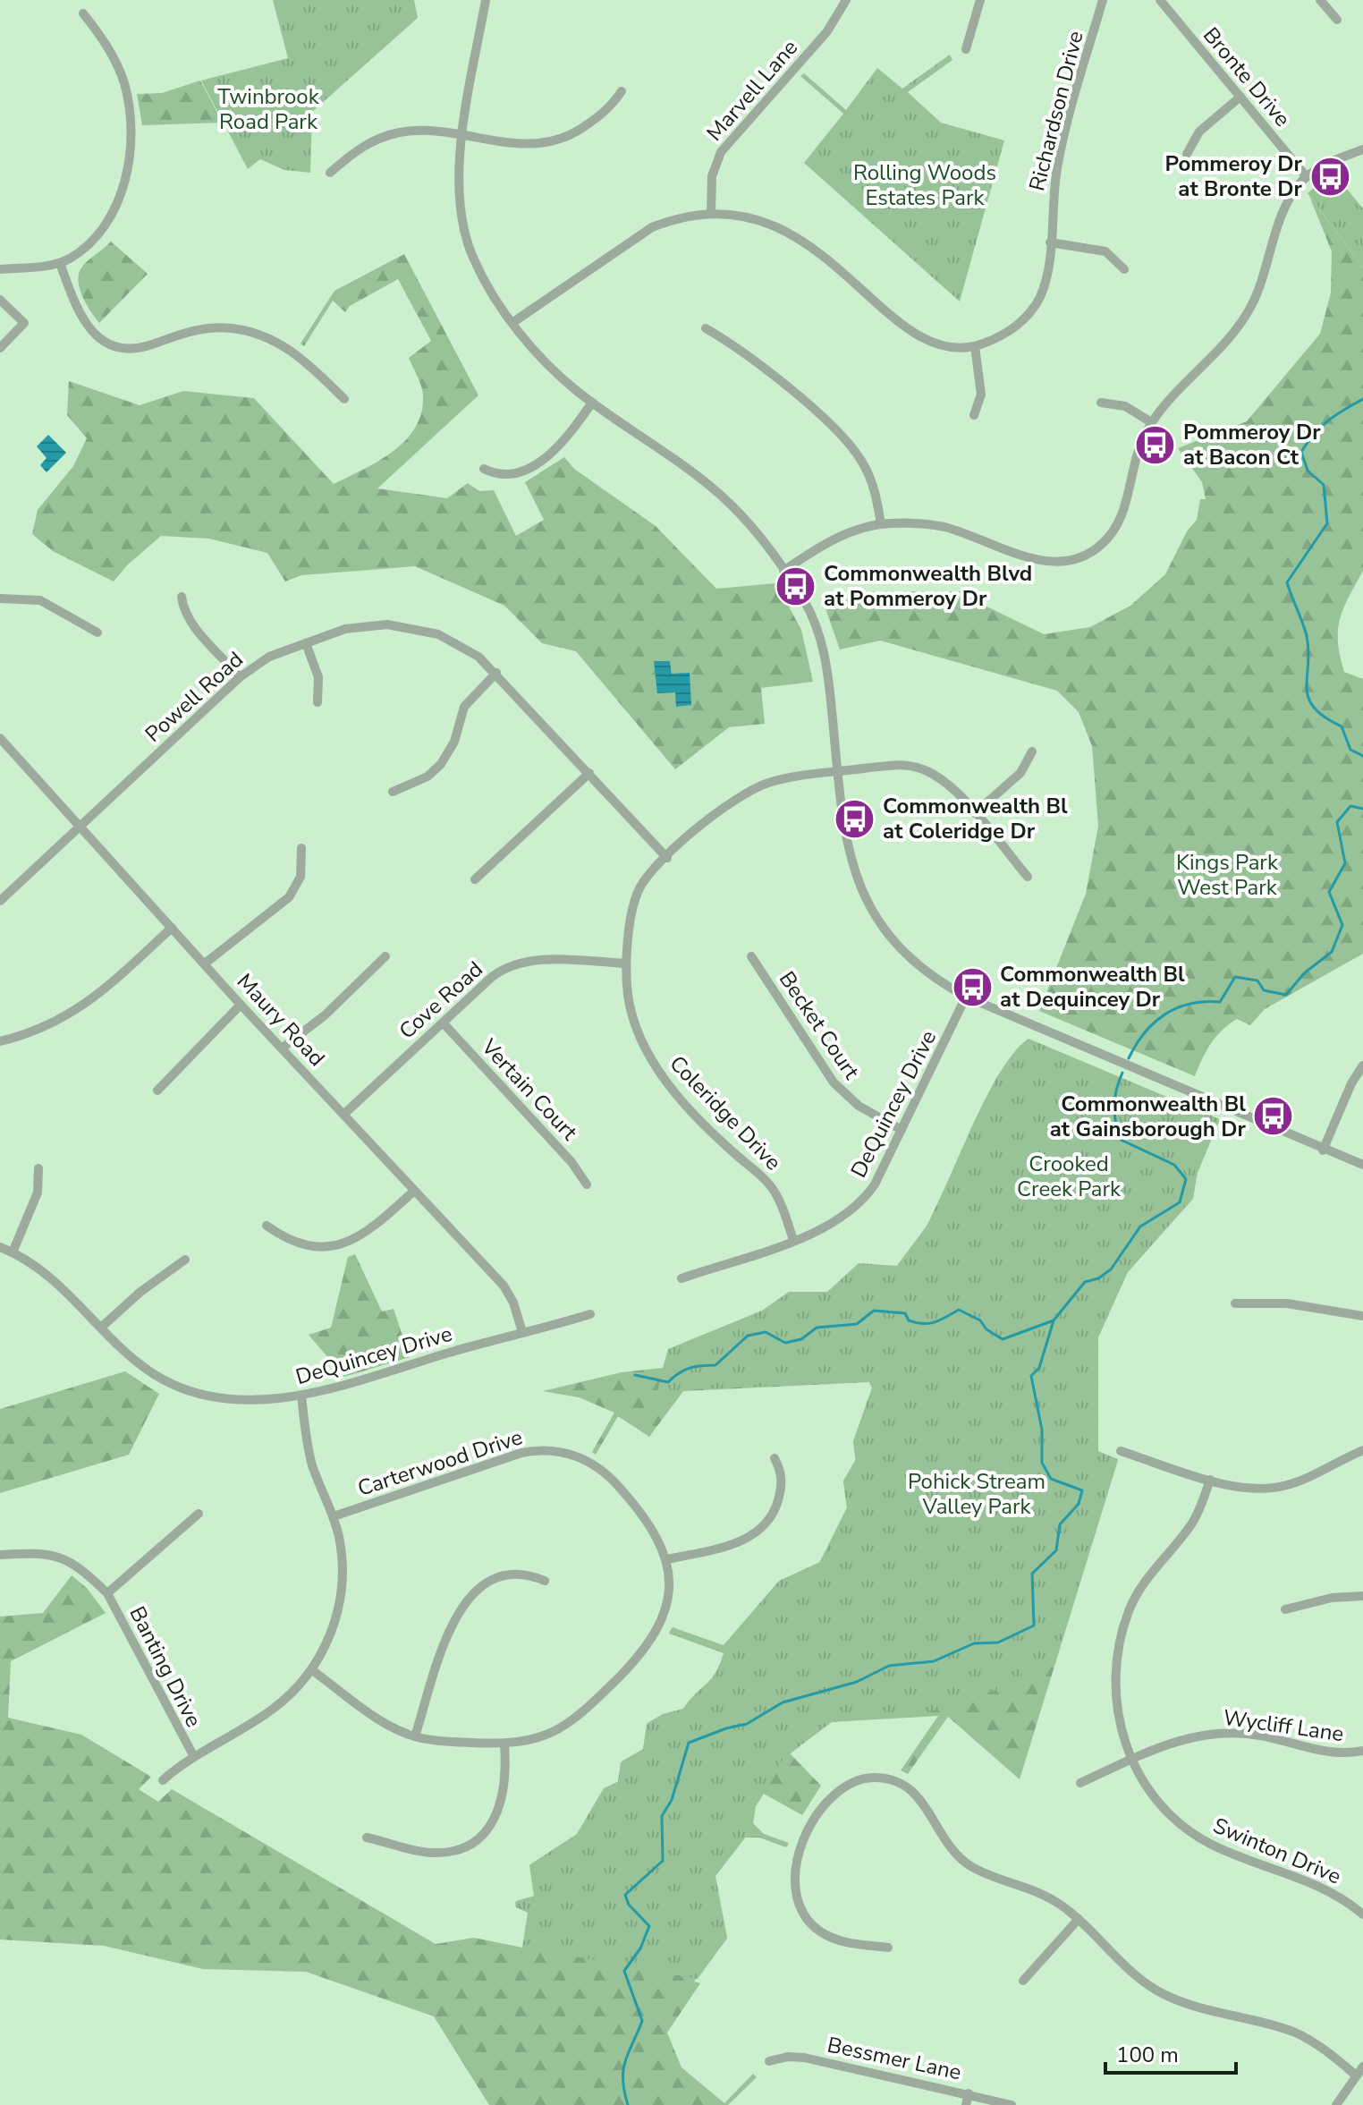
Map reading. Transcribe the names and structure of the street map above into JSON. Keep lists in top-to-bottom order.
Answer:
{
  "streets": {
    "street": [
      "Bronte Drive",
      "Marvell Lane",
      "Richardson Drive",
      "Powell Road",
      "Cove Road",
      "Maury Road",
      "Becket Court",
      "Vertain Court",
      "DeQuincey Drive",
      "Coleridge Drive",
      "Carterwood Drive",
      "Banting Drive",
      "Wycliff Lane",
      "Swinton Drive",
      "Bessmer Lane"
    ]
  },
  "crossings": [
    ["Marvell Lane", "Richardson Drive"],
    ["Powell Road", "Maury Road"],
    ["Powell Road", "Coleridge Drive"],
    ["Cove Road", "Maury Road"],
    ["Cove Road", "Vertain Court"],
    ["Cove Road", "Coleridge Drive"],
    ["Maury Road", "DeQuincey Drive"],
    ["Becket Court", "DeQuincey Drive"],
    ["DeQuincey Drive", "Coleridge Drive"],
    ["Wycliff Lane", "Swinton Drive"]
  ],
  "parks": [
    "Twinbrook Road Park",
    "Rolling Woods Estates Park",
    "Kings Park West Park",
    "Crooked Creek Park",
    "Pohick Stream Valley Park"
  ],
  "places": {
    "bus stop": [
      "Pommeroy Dr at Bronte Dr",
      "Pommeroy Dr at Bacon Ct",
      "Commonwealth Blvd at Pommeroy Dr",
      "Commonwealth Bl at Coleridge Dr",
      "Commonwealth Bl at Dequincey Dr",
      "Commonwealth Bl at Gainsborough Dr"
    ]
  },
  "scale_bar": "100 m"
}
